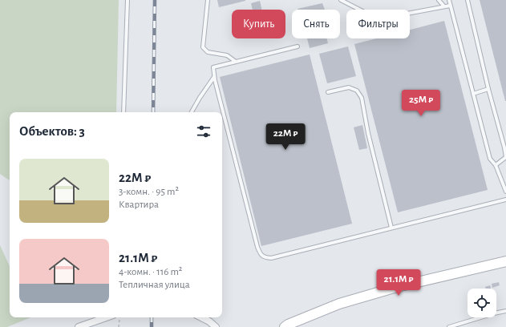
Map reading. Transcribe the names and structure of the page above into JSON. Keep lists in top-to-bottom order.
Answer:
{
  "page": {
    "chip": ["Купить", "Снять", "Фильтры"],
    "price": ["25M ₽", "22M ₽", "21.1M ₽"],
    "heading": "Объектов: 3",
    "list": [
      {
        "name": "22M ₽",
        "note": "3-комн. · 95 m² · Квартира"
      },
      {
        "name": "21.1M ₽",
        "note": "4-комн. · 116 m² · Тепличная улица"
      }
    ]
  }
}
